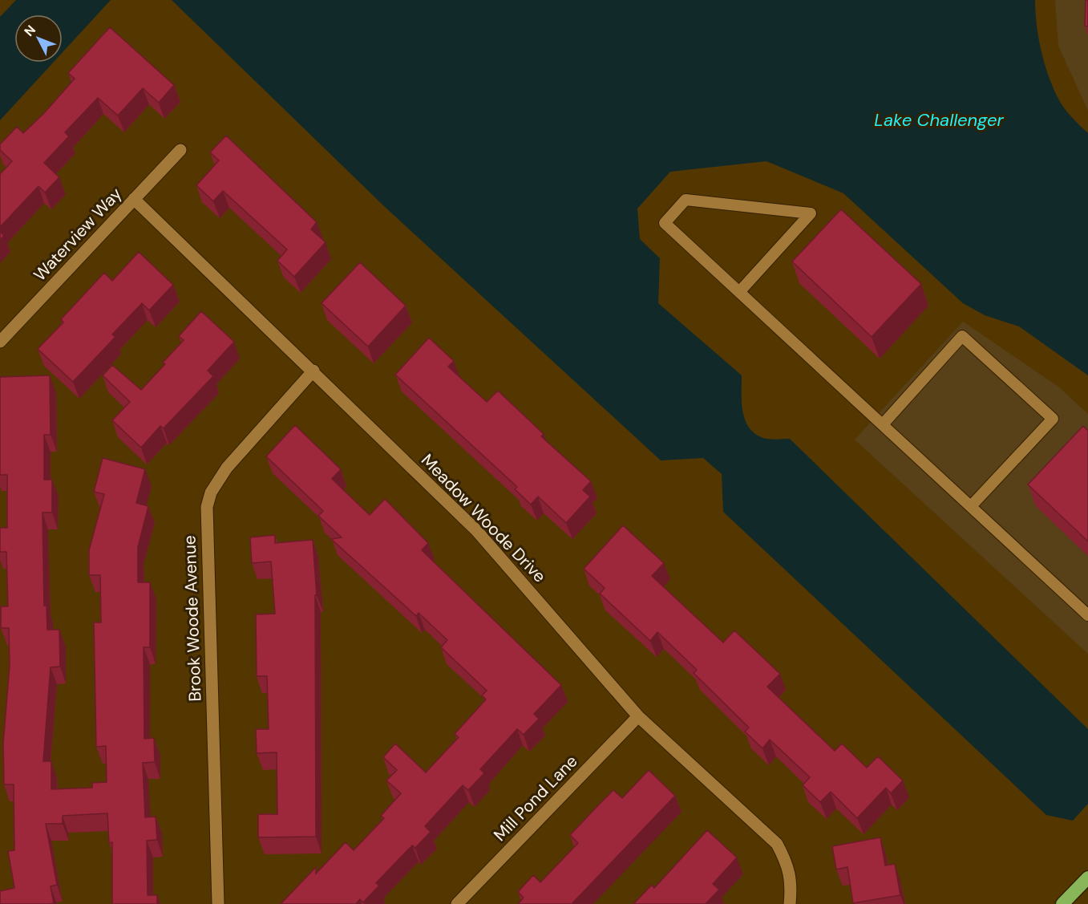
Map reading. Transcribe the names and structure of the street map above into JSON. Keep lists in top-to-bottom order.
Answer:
{
  "streets": {
    "street": [
      "Waterview Way",
      "Meadow Woode Drive",
      "Brook Woode Avenue",
      "Mill Pond Lane"
    ]
  },
  "crossings": [
    ["Waterview Way", "Meadow Woode Drive"],
    ["Meadow Woode Drive", "Brook Woode Avenue"],
    ["Meadow Woode Drive", "Mill Pond Lane"]
  ],
  "water": ["Lake Challenger"],
  "north": "top left"
}
